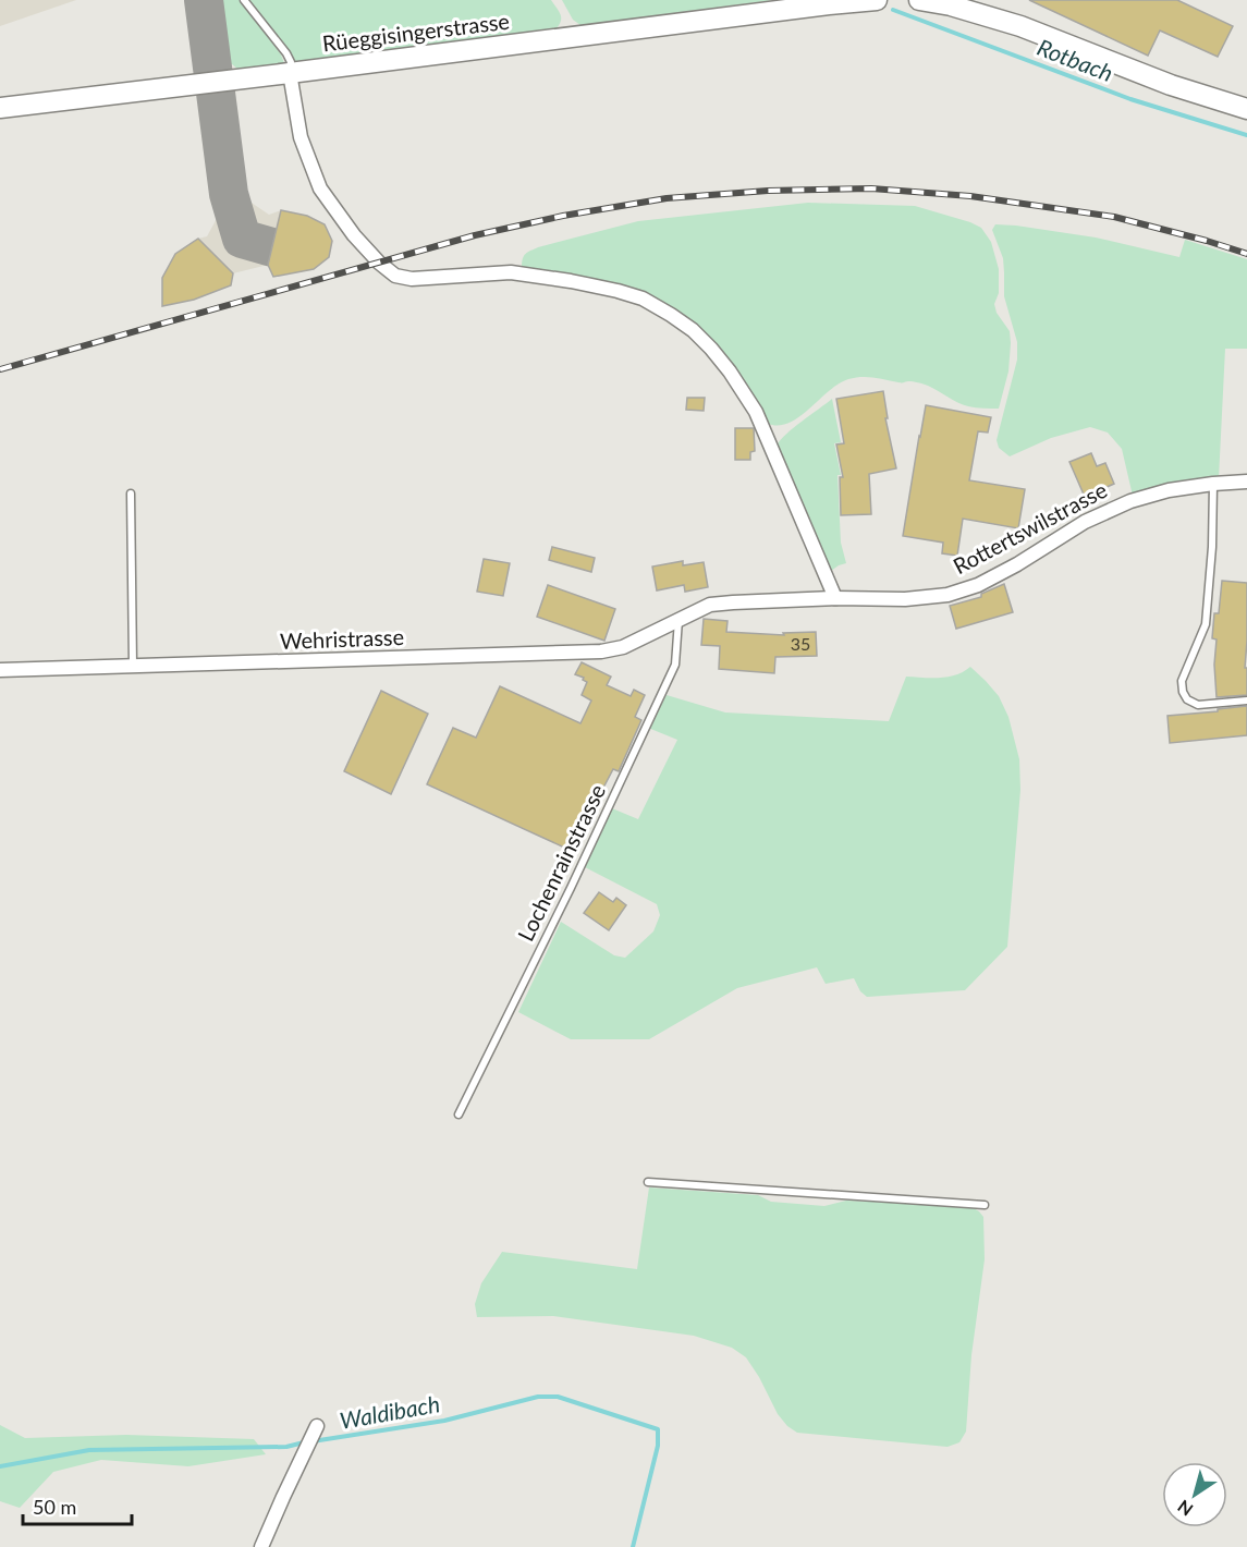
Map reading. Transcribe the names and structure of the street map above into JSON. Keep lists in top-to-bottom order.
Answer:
{
  "streets": {
    "main road": ["Rüeggisingerstrasse"],
    "street": ["Rottertswilstrasse", "Wehristrasse"],
    "lane": ["Lochenrainstrasse"]
  },
  "crossings": [
    ["Rottertswilstrasse", "Wehristrasse"],
    ["Rottertswilstrasse", "Lochenrainstrasse"],
    ["Wehristrasse", "Lochenrainstrasse"]
  ],
  "water": ["Rotbach", "Waldibach"],
  "house_numbers": ["35"],
  "scale_bar": "50 m",
  "north": "bottom left"
}
